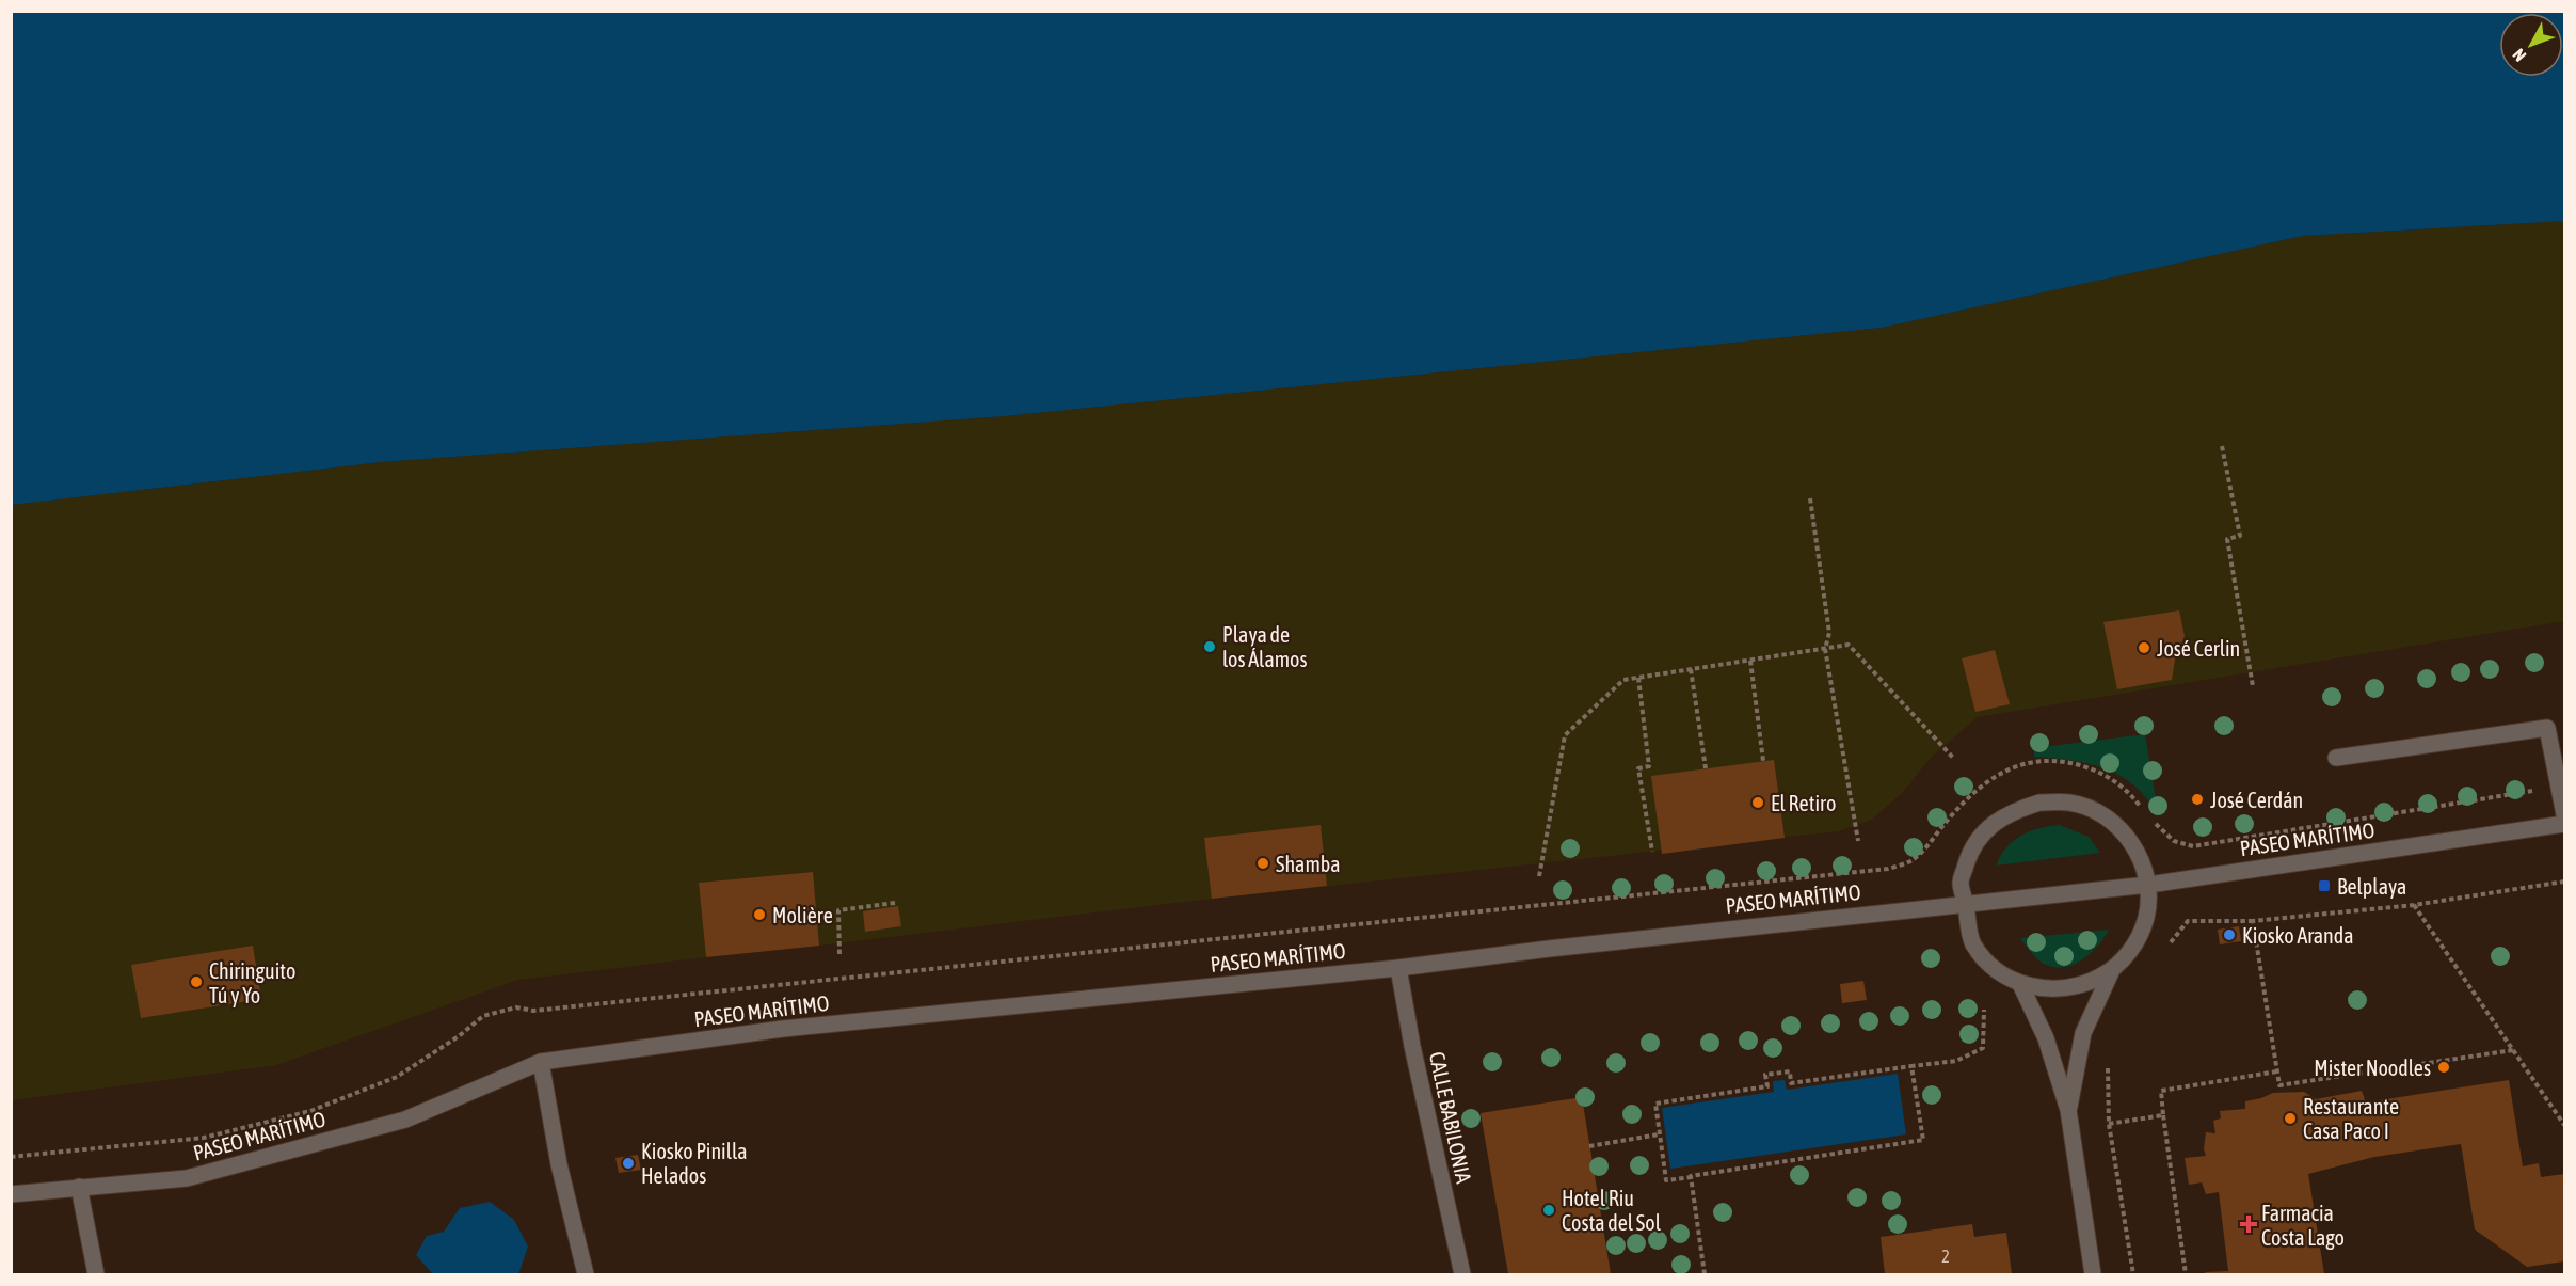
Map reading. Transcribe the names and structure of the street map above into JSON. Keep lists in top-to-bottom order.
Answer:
{
  "streets": {
    "street": ["PASEO MARÍTIMO", "CALLE BABILONIA"]
  },
  "crossings": [
    ["PASEO MARÍTIMO", "CALLE BABILONIA"]
  ],
  "places": {
    "other": [
      "Playa de los Álamos",
      "José Cerlin",
      "José Cerdán",
      "El Retiro",
      "Shamba",
      "Molière",
      "Kiosko Aranda",
      "Chiringuito Tú y Yo",
      "Mister Noodles",
      "Restaurante Casa Paco I",
      "Kiosko Pinilla Helados",
      "Hotel Riu Costa del Sol"
    ],
    "transit": ["Belplaya"],
    "health": ["Farmacia Costa Lago"]
  },
  "house_numbers": ["2"],
  "north": "bottom left"
}
